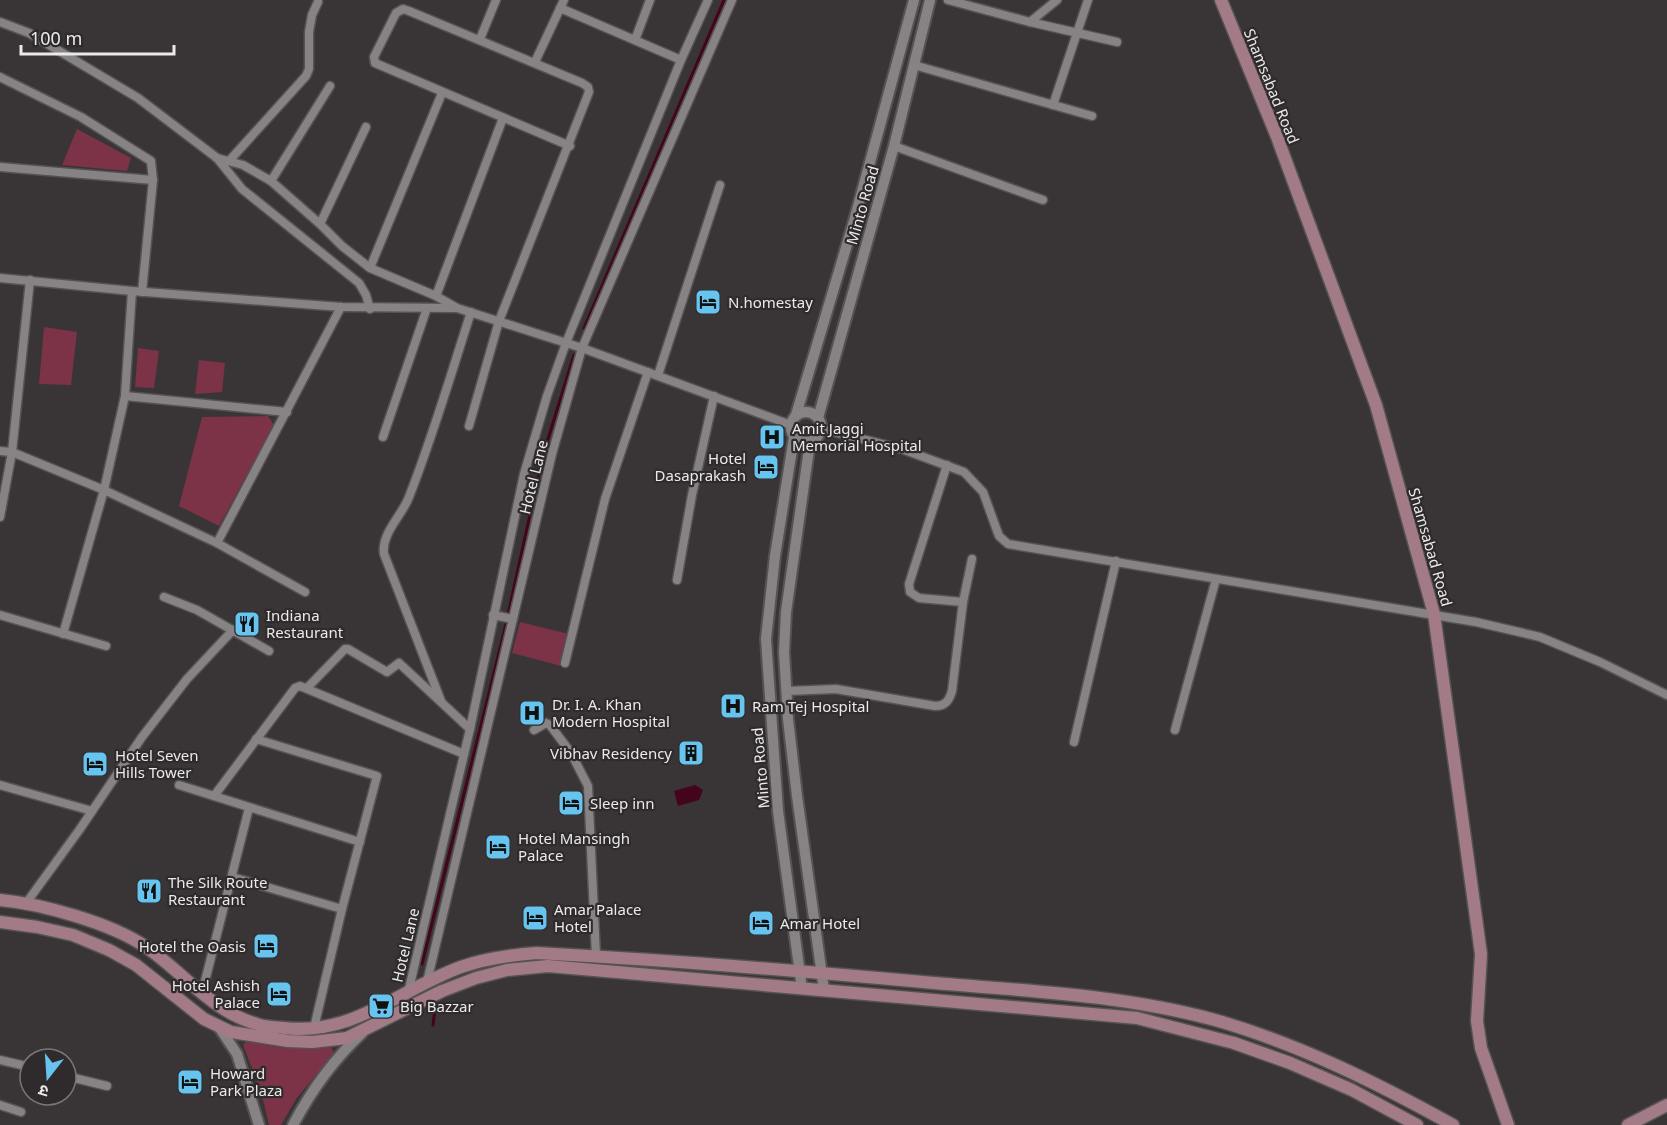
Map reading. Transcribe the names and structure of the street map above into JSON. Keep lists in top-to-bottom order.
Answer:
{
  "streets": {
    "main road": ["Shamsabad Road"],
    "street": ["Minto Road", "Hotel Lane"]
  },
  "places": {
    "hotel": [
      "N.homestay",
      "Hotel Dasaprakash",
      "Hotel Seven Hills Tower",
      "Sleep inn",
      "Hotel Mansingh Palace",
      "Amar Palace Hotel",
      "Amar Hotel",
      "Hotel the Oasis",
      "Hotel Ashish Palace",
      "Howard Park Plaza"
    ],
    "hospital": ["Amit Jaggi Memorial Hospital", "Ram Tej Hospital", "Dr. I. A. Khan Modern Hospital"],
    "restaurant": ["Indiana Restaurant", "The Silk Route Restaurant"],
    "building": ["Vibhav Residency"],
    "supermarket": ["Big Bazzar"]
  },
  "scale_bar": "100 m",
  "north": "bottom"
}
